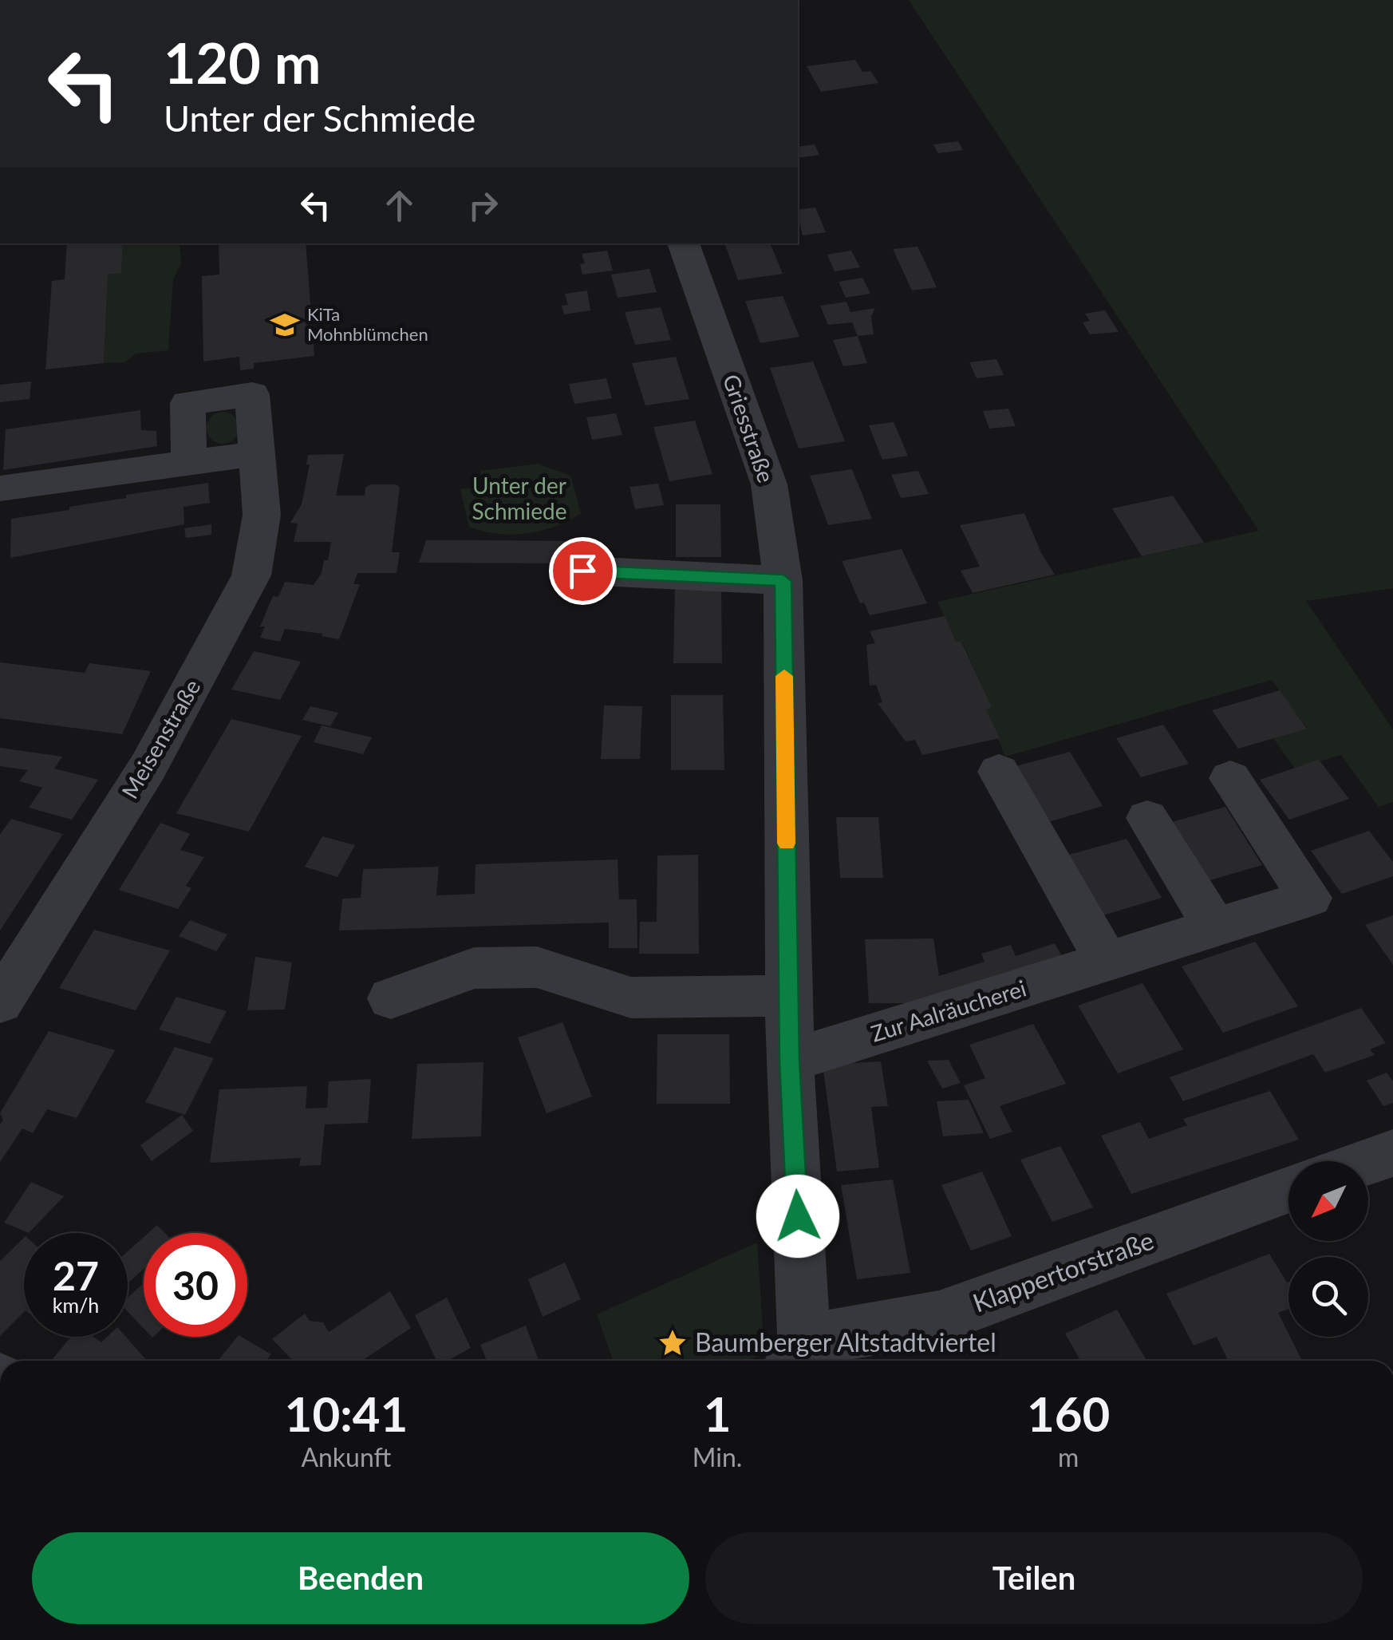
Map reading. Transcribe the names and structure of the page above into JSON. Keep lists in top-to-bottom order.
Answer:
{
  "streets": {
    "street": [
      "Griesstraße",
      "Meisenstraße",
      "Zur Aalräucherei",
      "Klappertorstraße"
    ]
  },
  "crossings": [
    ["Griesstraße", "Zur Aalräucherei"],
    ["Griesstraße", "Klappertorstraße"]
  ],
  "parks": ["Unter der Schmiede"],
  "places": {
    "school or university": ["KiTa Mohnblümchen"],
    "place": ["Baumberger Altstadtviertel"]
  },
  "north": "bottom left",
  "page": {
    "turn": ["120 m", "Unter der Schmiede"],
    "speed": "27 km/h",
    "limit": "30",
    "eta": [
      "10:41",
      "Ankunft",
      "1",
      "Min.",
      "160",
      "m"
    ],
    "buttons": ["Beenden", "Teilen"]
  }
}
